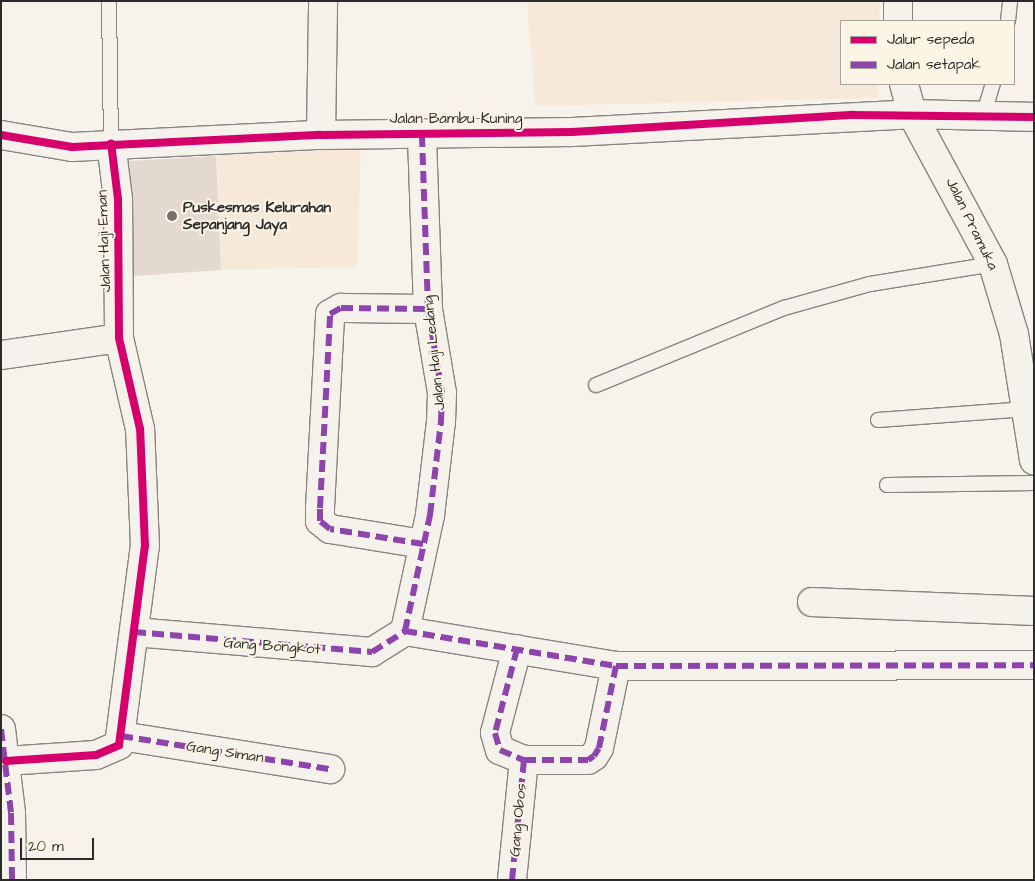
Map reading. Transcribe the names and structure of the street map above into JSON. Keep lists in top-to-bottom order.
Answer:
{
  "streets": {
    "street": [
      "Jalan Bambu Kuning",
      "Jalan Pramuka",
      "Jalan Haji Eman",
      "Jalan Haji Ledang",
      "Gang Bongkot",
      "Gang Siman",
      "Gang Obos"
    ]
  },
  "crossings": [
    ["Jalan Bambu Kuning", "Jalan Pramuka"],
    ["Jalan Bambu Kuning", "Jalan Haji Eman"],
    ["Jalan Bambu Kuning", "Jalan Haji Ledang"],
    ["Jalan Haji Eman", "Gang Bongkot"],
    ["Jalan Haji Eman", "Gang Siman"],
    ["Jalan Haji Ledang", "Gang Bongkot"]
  ],
  "places": ["Puskesmas Kelurahan Sepanjang Jaya"],
  "legend": ["Jalur sepeda", "Jalan setapak"],
  "scale_bar": "20 m"
}
